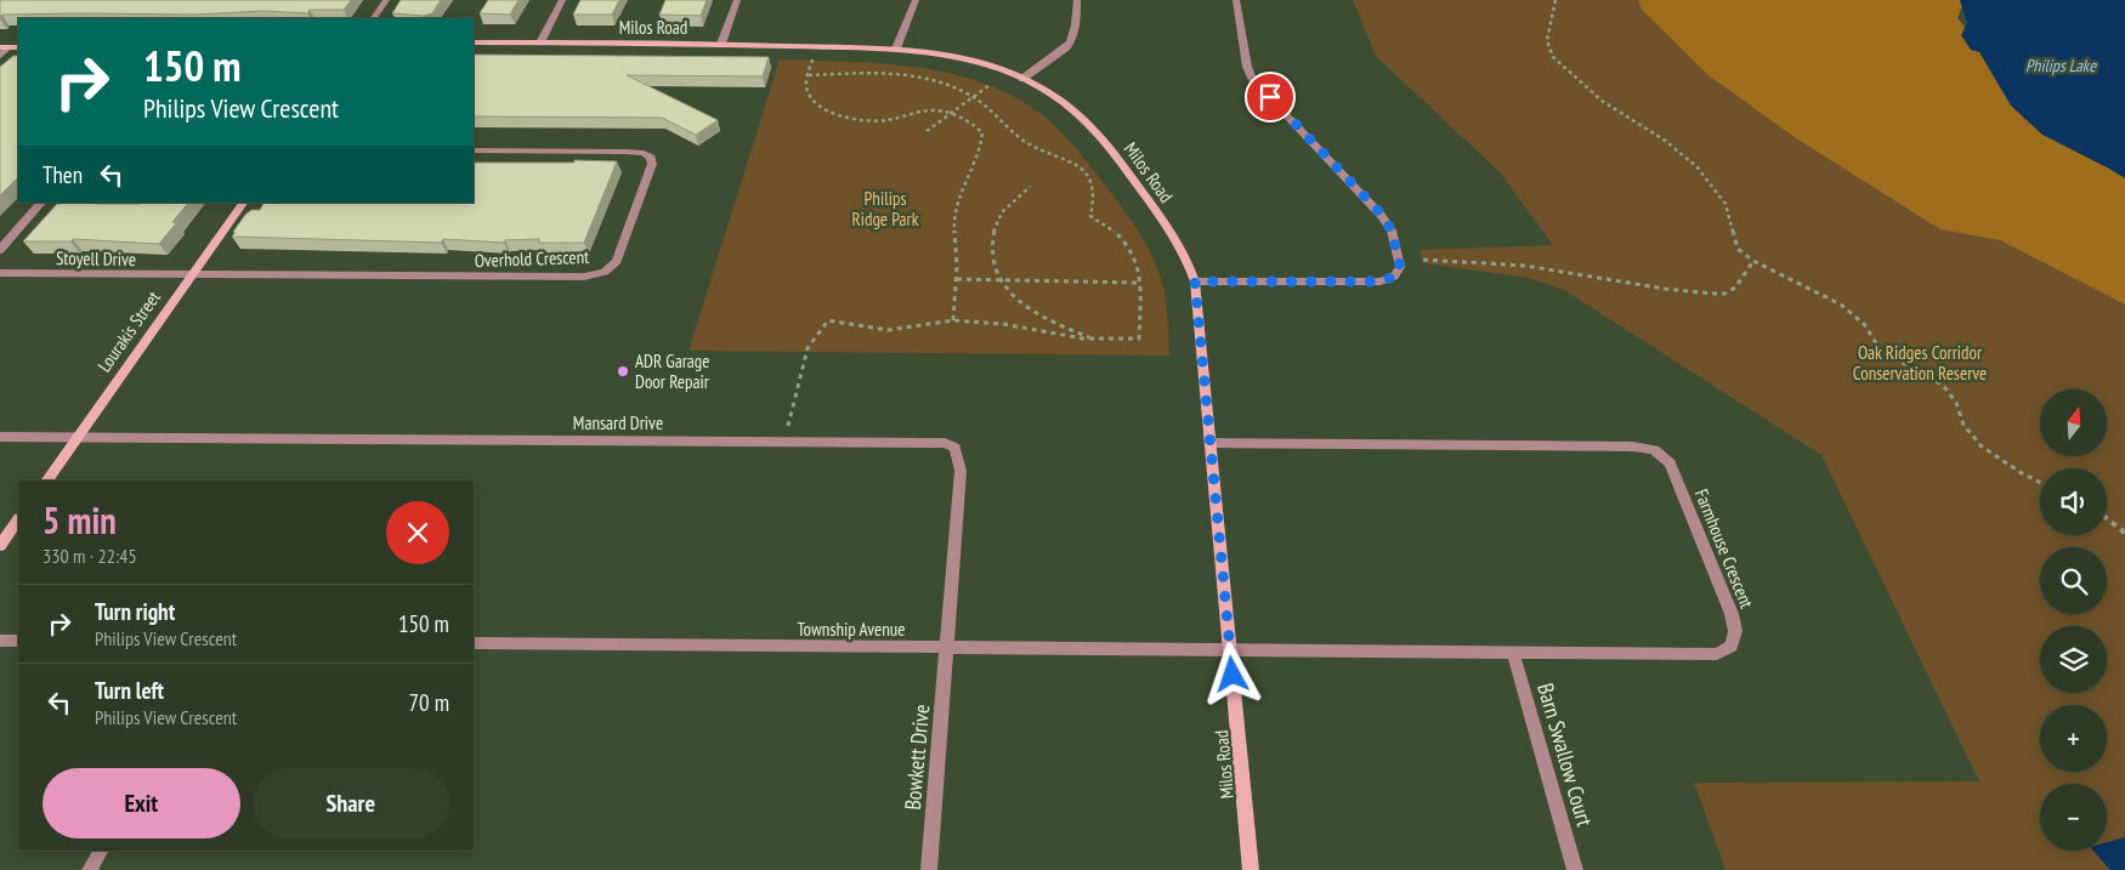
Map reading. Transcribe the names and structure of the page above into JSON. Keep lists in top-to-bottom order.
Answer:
{
  "streets": {
    "street": [
      "Milos Road",
      "Stoyell Drive",
      "Overhold Crescent",
      "Lourakis Street",
      "Mansard Drive",
      "Farmhouse Crescent",
      "Township Avenue",
      "Barn Swallow Court",
      "Bowkett Drive"
    ]
  },
  "crossings": [
    ["Milos Road", "Farmhouse Crescent"],
    ["Milos Road", "Township Avenue"],
    ["Stoyell Drive", "Overhold Crescent"],
    ["Stoyell Drive", "Lourakis Street"],
    ["Overhold Crescent", "Lourakis Street"],
    ["Lourakis Street", "Mansard Drive"],
    ["Mansard Drive", "Township Avenue"],
    ["Mansard Drive", "Bowkett Drive"],
    ["Farmhouse Crescent", "Township Avenue"],
    ["Farmhouse Crescent", "Barn Swallow Court"],
    ["Township Avenue", "Bowkett Drive"]
  ],
  "water": ["Philips Lake"],
  "parks": ["Philips Ridge Park", "Oak Ridges Corridor Conservation Reserve"],
  "places": ["ADR Garage Door Repair"],
  "north": "top",
  "page": {
    "turn": ["150 m", "Philips View Crescent"],
    "then": "Then",
    "map_buttons": ["+", "−"],
    "heading": ["5 min", "330 m · 22:45"],
    "list": [
      {
        "name": "Turn right",
        "note": "Philips View Crescent",
        "value": "150 m"
      },
      {
        "name": "Turn left",
        "note": "Philips View Crescent",
        "value": "70 m"
      }
    ],
    "buttons": ["Exit", "Share"]
  }
}
